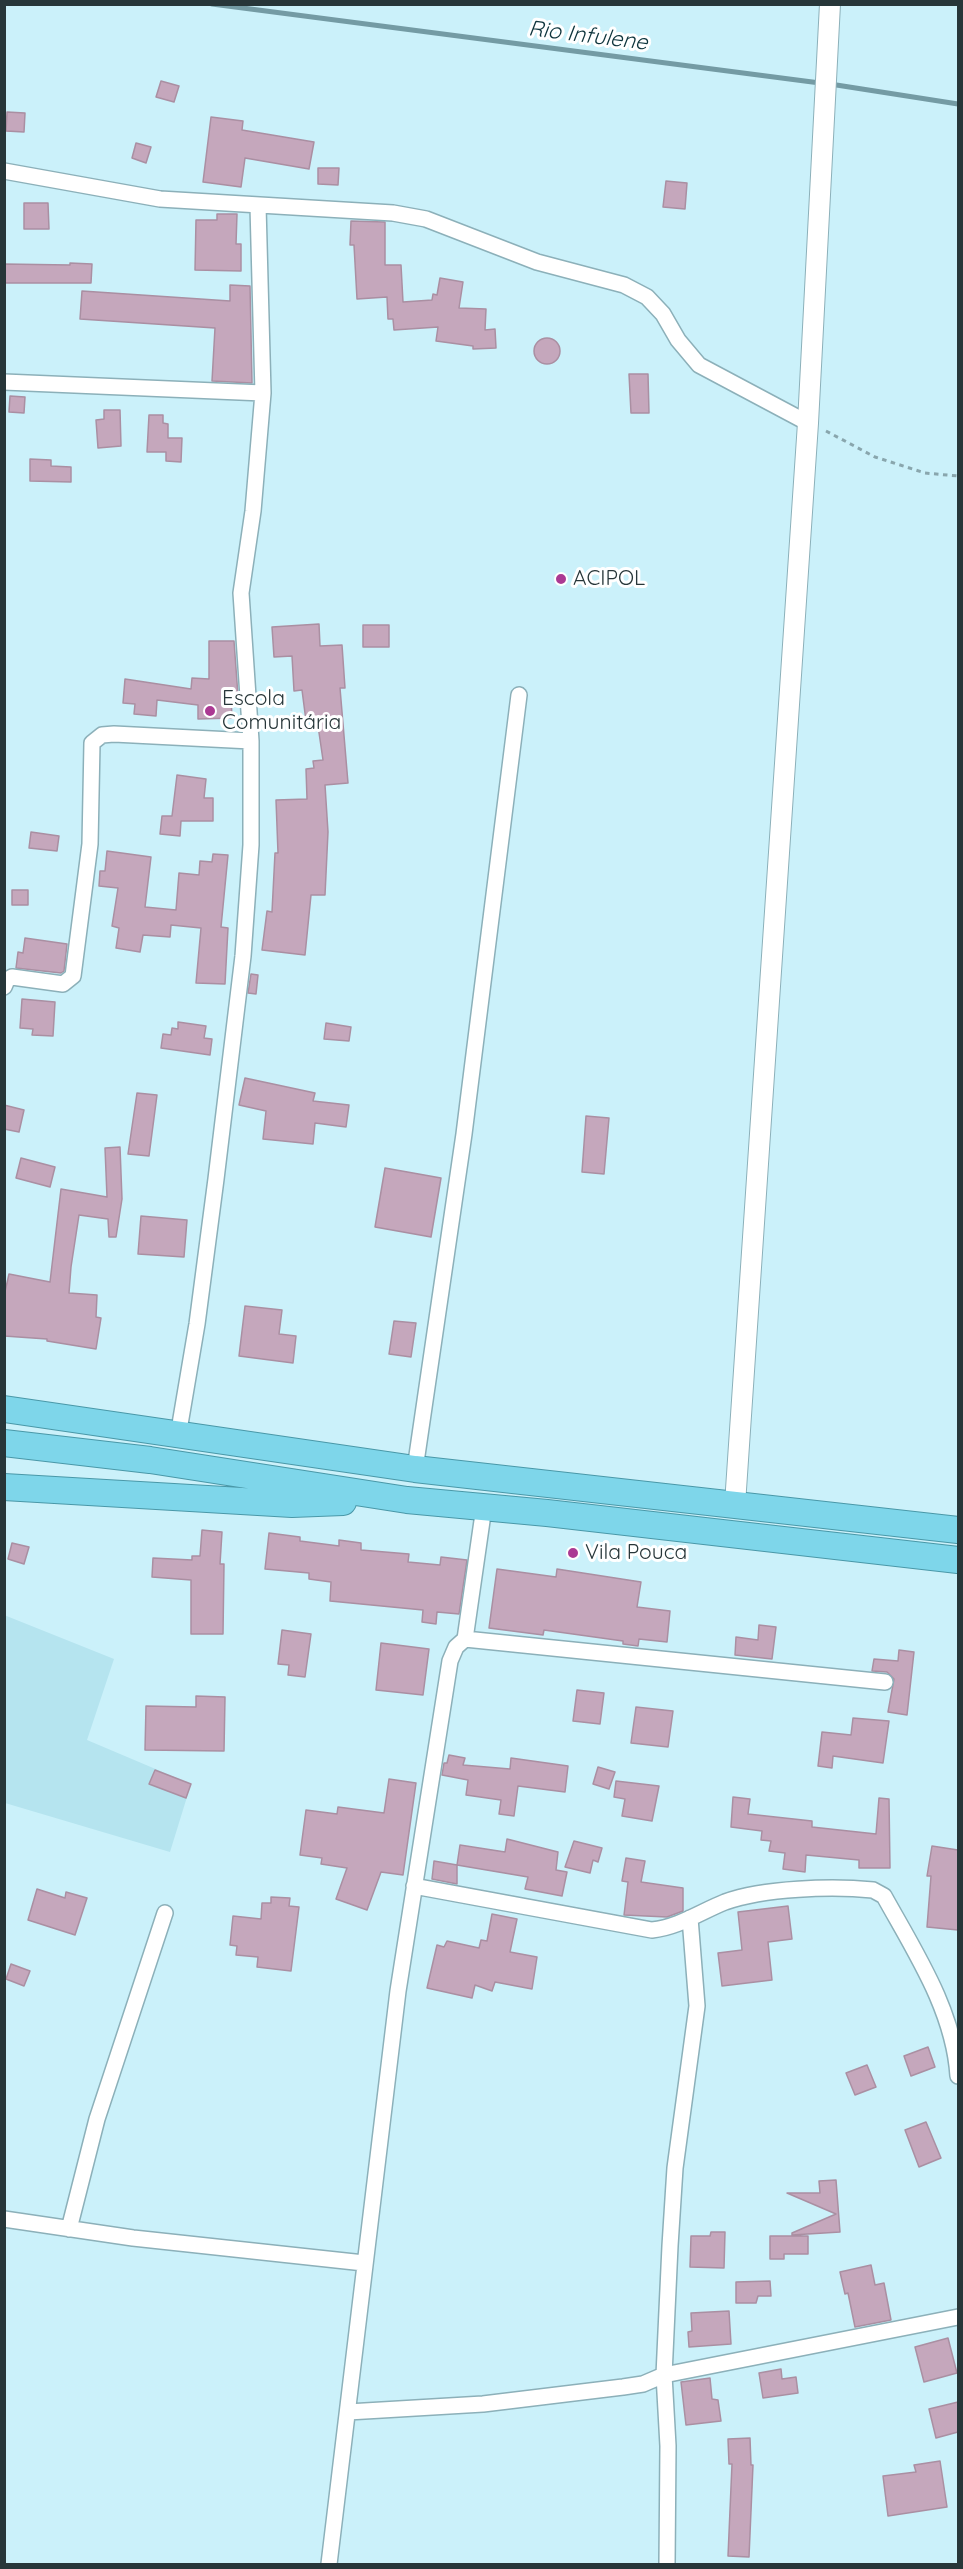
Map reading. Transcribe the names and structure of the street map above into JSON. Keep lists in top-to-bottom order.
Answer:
{
  "water": ["Rio Infulene"],
  "places": ["ACIPOL", "Escola Comunitária", "Vila Pouca"]
}
